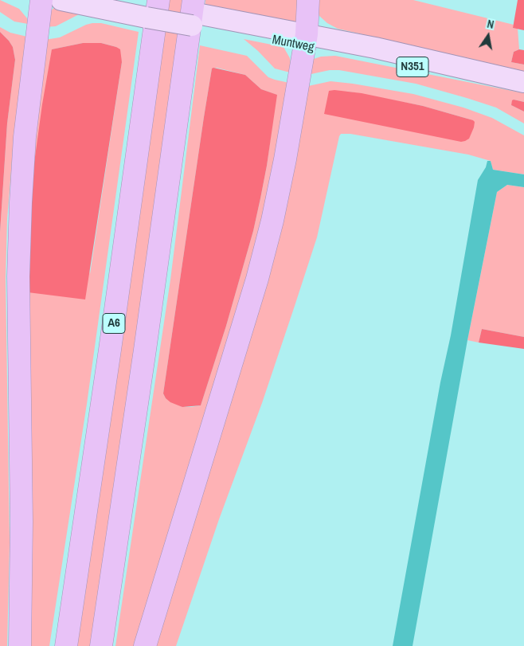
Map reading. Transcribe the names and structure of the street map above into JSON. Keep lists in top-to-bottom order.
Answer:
{
  "streets": {
    "highway": ["A6"],
    "main road": ["Muntweg", "N351"]
  },
  "north": "top"
}
